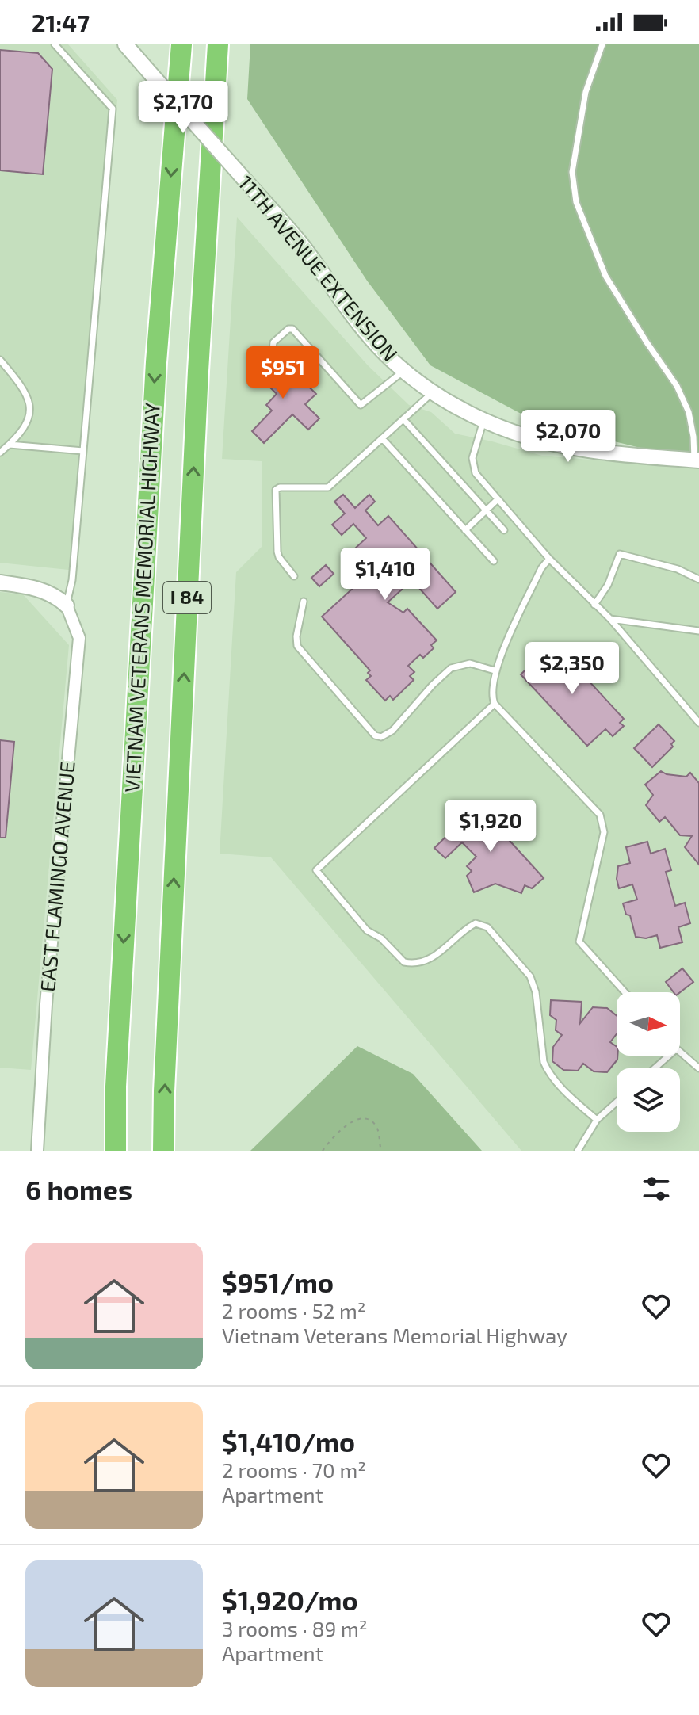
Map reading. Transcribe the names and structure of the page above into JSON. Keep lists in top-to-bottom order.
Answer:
{
  "streets": {
    "highway": ["VIETNAM VETERANS MEMORIAL HIGHWAY", "I 84"],
    "street": ["11TH AVENUE EXTENSION", "EAST FLAMINGO AVENUE"]
  },
  "north": "right",
  "page": {
    "status": "21:47",
    "price": [
      "$2,170",
      "$951",
      "$2,070",
      "$1,410",
      "$2,350",
      "$1,920"
    ],
    "heading": "6 homes",
    "list": [
      {
        "name": "$951/mo",
        "note": "2 rooms · 52 m² · Vietnam Veterans Memorial Highway"
      },
      {
        "name": "$1,410/mo",
        "note": "2 rooms · 70 m² · Apartment"
      },
      {
        "name": "$1,920/mo",
        "note": "3 rooms · 89 m² · Apartment"
      }
    ]
  }
}
